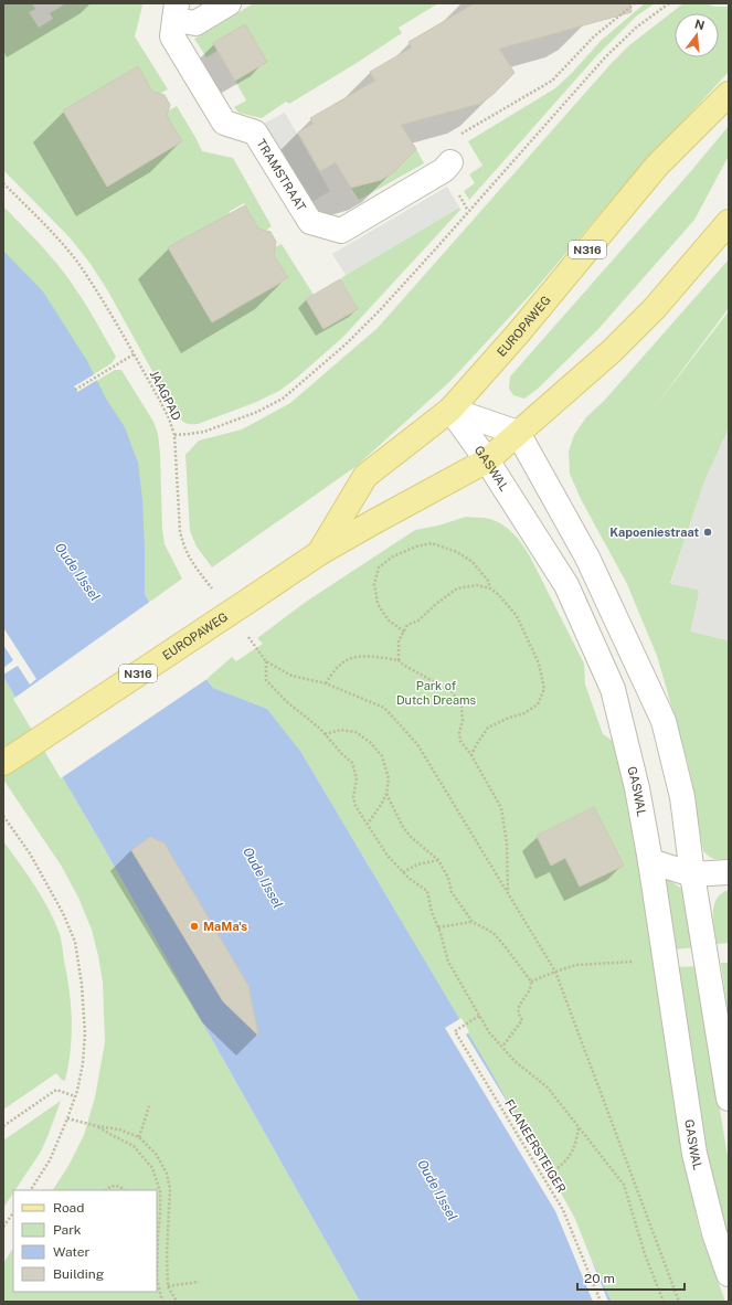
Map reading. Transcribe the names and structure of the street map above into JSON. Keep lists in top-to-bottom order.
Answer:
{
  "streets": {
    "main road": ["N316", "EUROPAWEG"],
    "street": ["TRAMSTRAAT", "GASWAL"],
    "path": ["JAAGPAD", "FLANEERSTEIGER"]
  },
  "crossings": [
    ["EUROPAWEG", "GASWAL"]
  ],
  "water": ["Oude IJssel"],
  "parks": ["Park of Dutch Dreams"],
  "places": ["Kapoeniestraat", "MaMa's"],
  "legend": [
    "Road",
    "Park",
    "Water",
    "Building"
  ],
  "scale_bar": "20 m",
  "north": "top"
}
